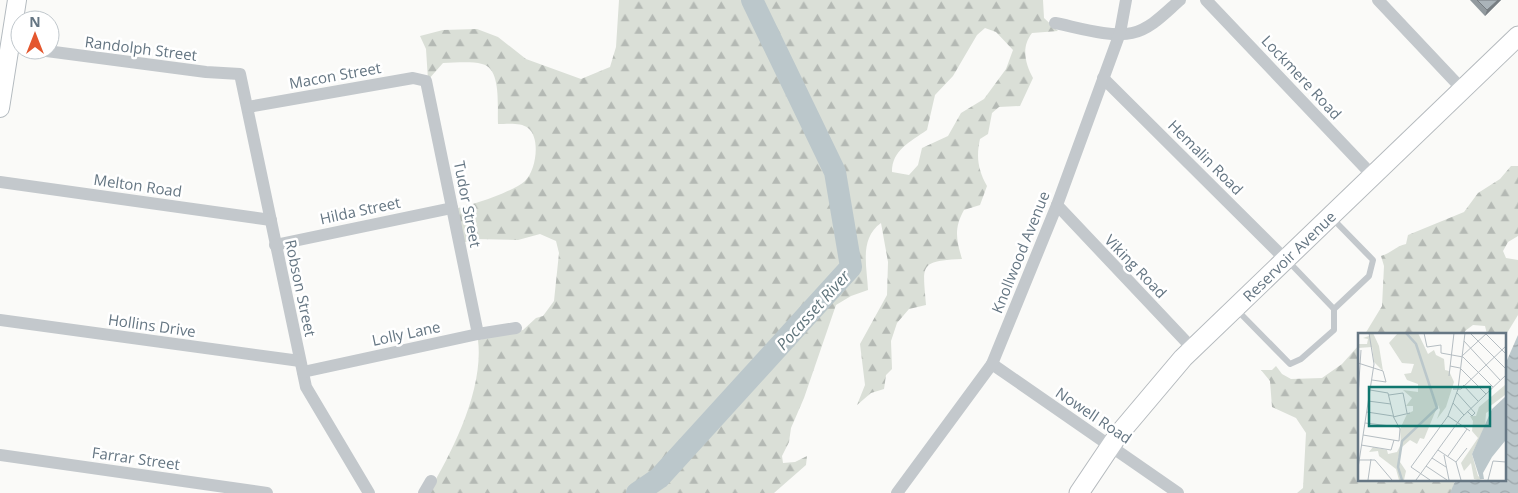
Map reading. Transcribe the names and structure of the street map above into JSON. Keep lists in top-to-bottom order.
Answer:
{
  "streets": {
    "main road": ["Reservoir Avenue"],
    "street": [
      "Randolph Street",
      "Macon Street",
      "Lockmere Road",
      "Hemalin Road",
      "Melton Road",
      "Tudor Street",
      "Hilda Street",
      "Knollwood Avenue",
      "Viking Road",
      "Robson Street",
      "Hollins Drive",
      "Lolly Lane",
      "Nowell Road",
      "Farrar Street"
    ]
  },
  "crossings": [
    ["Randolph Street", "Robson Street"],
    ["Macon Street", "Tudor Street"],
    ["Macon Street", "Robson Street"],
    ["Lockmere Road", "Reservoir Avenue"],
    ["Hemalin Road", "Knollwood Avenue"],
    ["Hemalin Road", "Reservoir Avenue"],
    ["Melton Road", "Robson Street"],
    ["Tudor Street", "Hilda Street"],
    ["Tudor Street", "Lolly Lane"],
    ["Hilda Street", "Robson Street"],
    ["Knollwood Avenue", "Viking Road"],
    ["Knollwood Avenue", "Nowell Road"],
    ["Reservoir Avenue", "Viking Road"],
    ["Reservoir Avenue", "Nowell Road"],
    ["Robson Street", "Hollins Drive"],
    ["Robson Street", "Lolly Lane"],
    ["Hollins Drive", "Lolly Lane"]
  ],
  "water": ["Pocasset River"],
  "north": "top"
}
